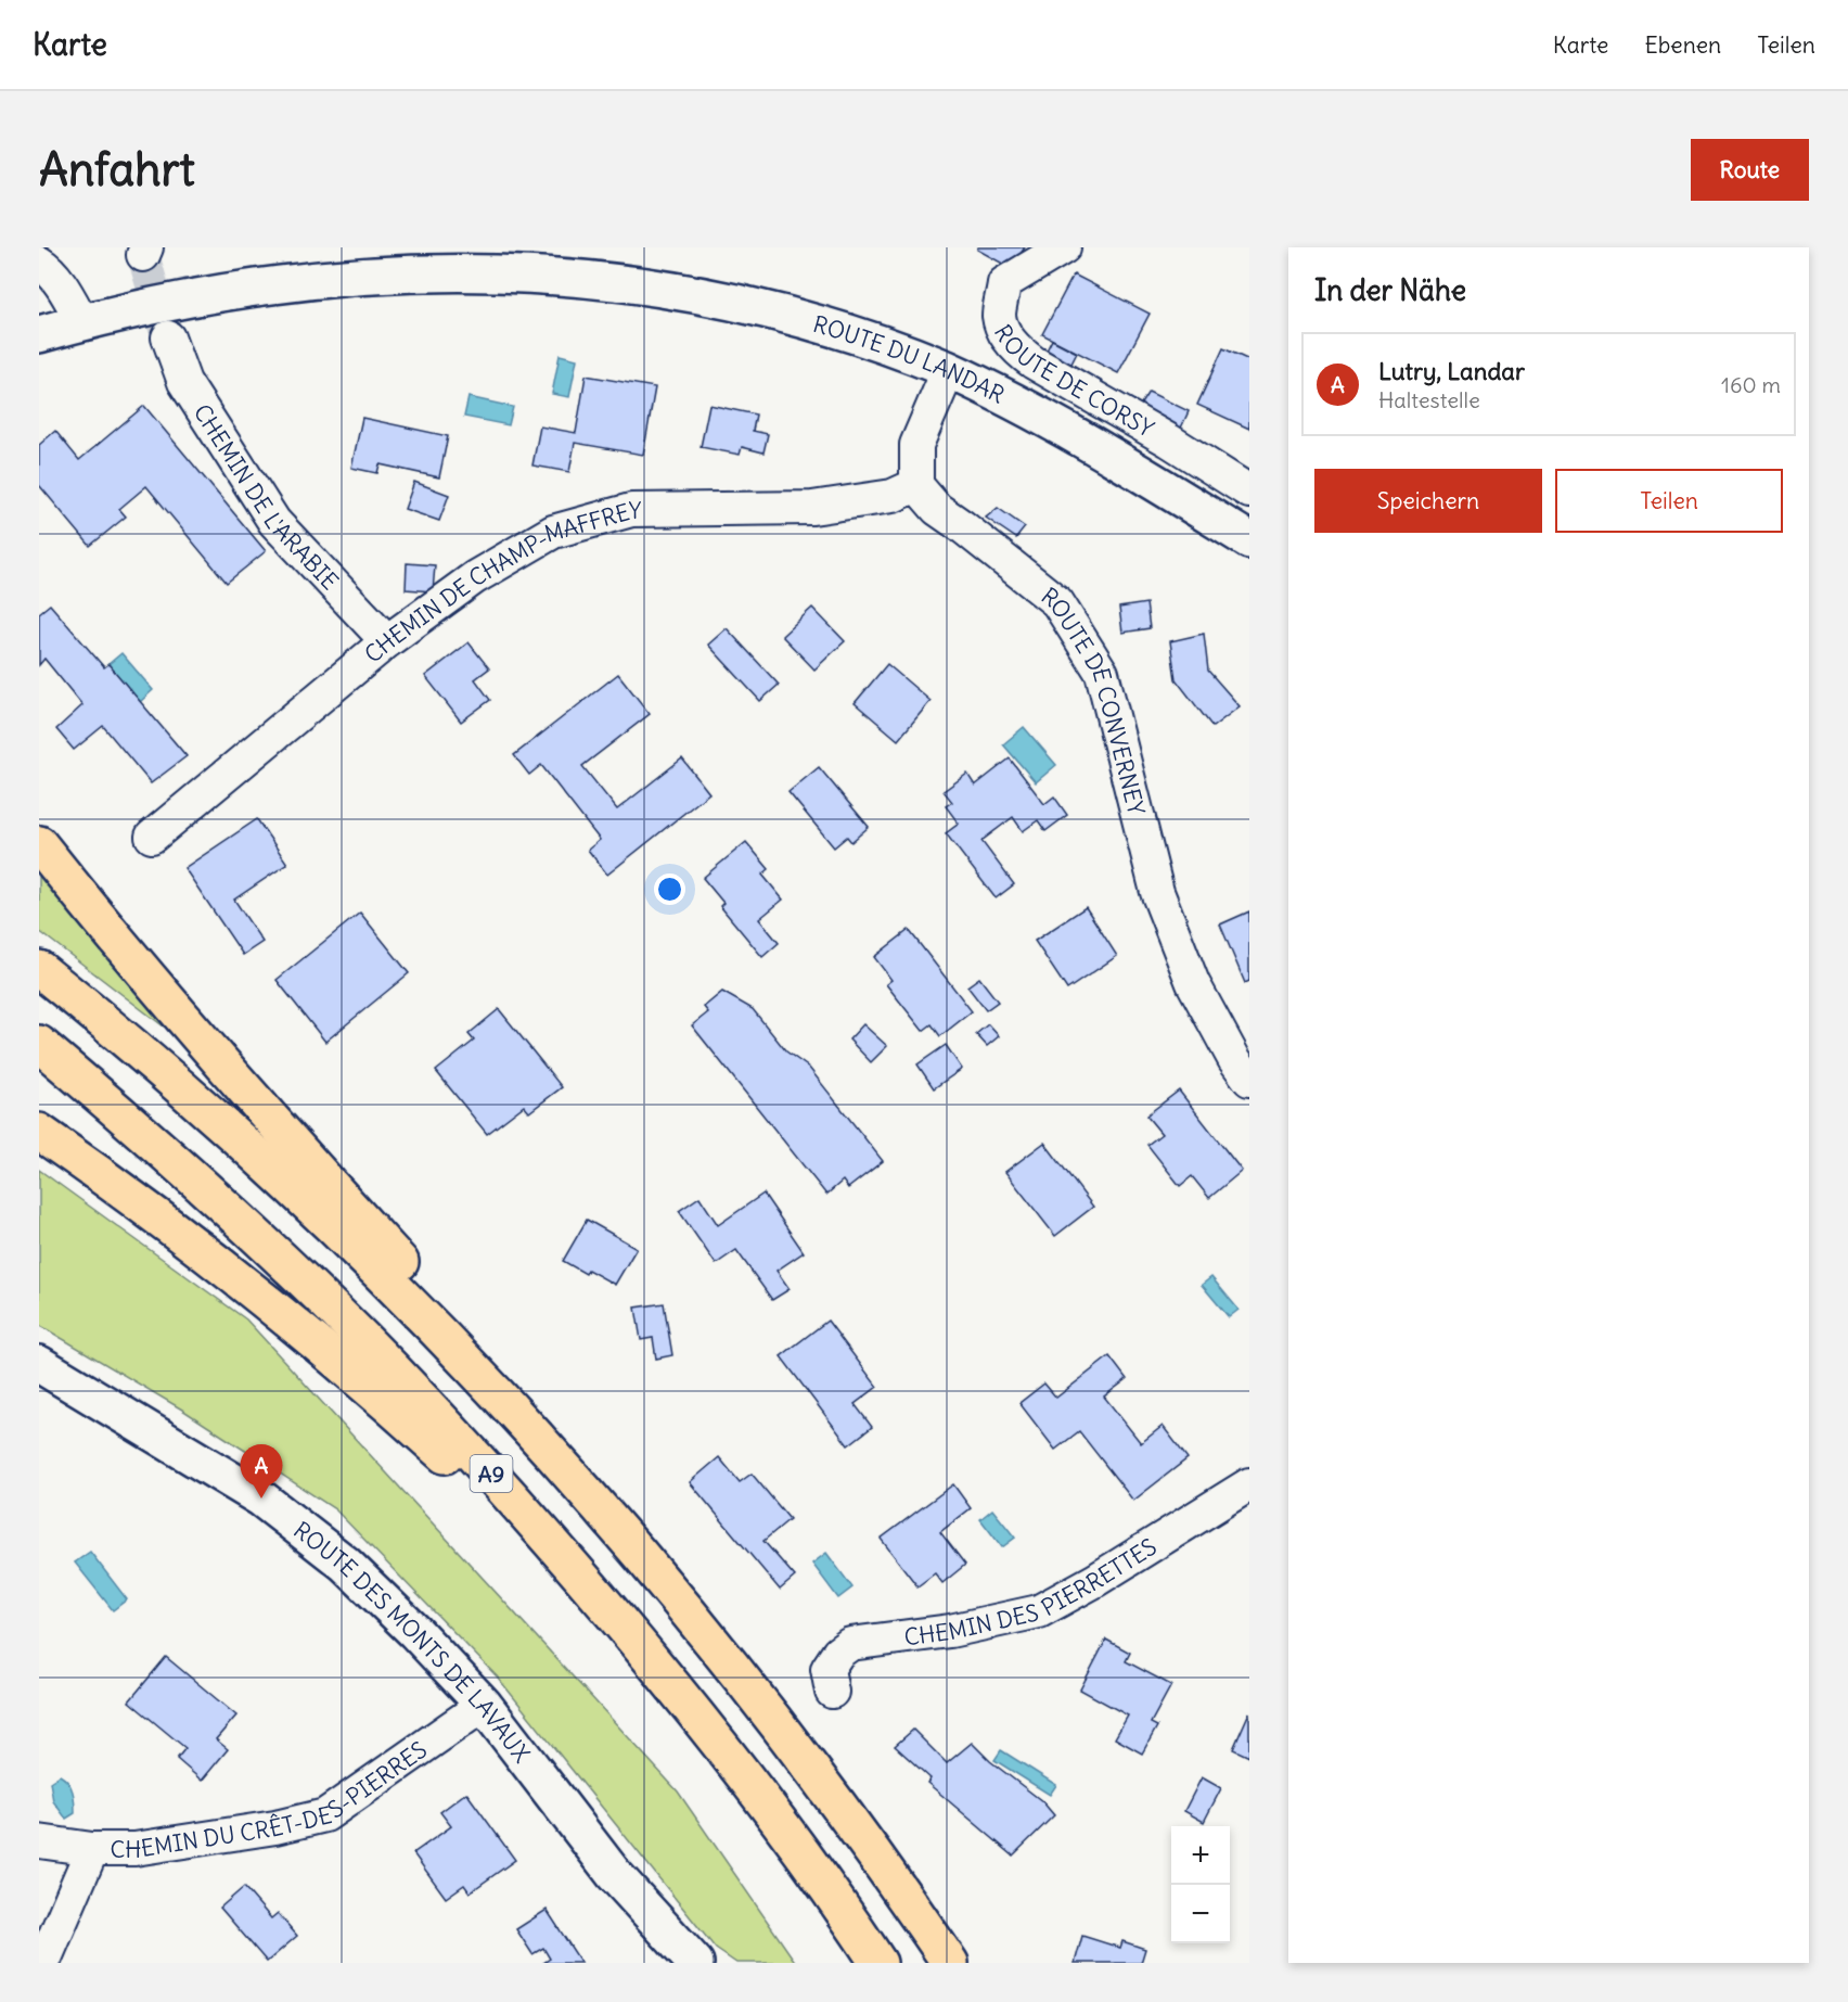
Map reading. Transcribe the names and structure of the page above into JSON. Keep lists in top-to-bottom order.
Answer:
{
  "streets": {
    "highway": ["A9"],
    "main road": ["ROUTE DU LANDAR", "ROUTE DES MONTS DE LAVAUX"],
    "street": [
      "ROUTE DE CORSY",
      "CHEMIN DE L'ARABIE",
      "CHEMIN DE CHAMP-MAFFREY",
      "ROUTE DE CONVERNEY",
      "CHEMIN DES PIERRETTES",
      "CHEMIN DU CRÊT-DES-PIERRES"
    ]
  },
  "crossings": [
    ["CHEMIN DE L'ARABIE", "CHEMIN DE CHAMP-MAFFREY"],
    ["CHEMIN DE CHAMP-MAFFREY", "ROUTE DE CONVERNEY"],
    ["ROUTE DES MONTS DE LAVAUX", "CHEMIN DU CRÊT-DES-PIERRES"]
  ],
  "page": {
    "header": "Karte",
    "nav": ["Karte", "Ebenen", "Teilen"],
    "buttons": [
      "Route",
      ["Speichern", "Teilen"]
    ],
    "title": "Anfahrt",
    "heading": "In der Nähe",
    "list": [
      {
        "mark": "A",
        "name": "Lutry, Landar",
        "note": "Haltestelle",
        "value": "160 m"
      }
    ],
    "pins": "A",
    "map_buttons": ["+", "−"]
  }
}
